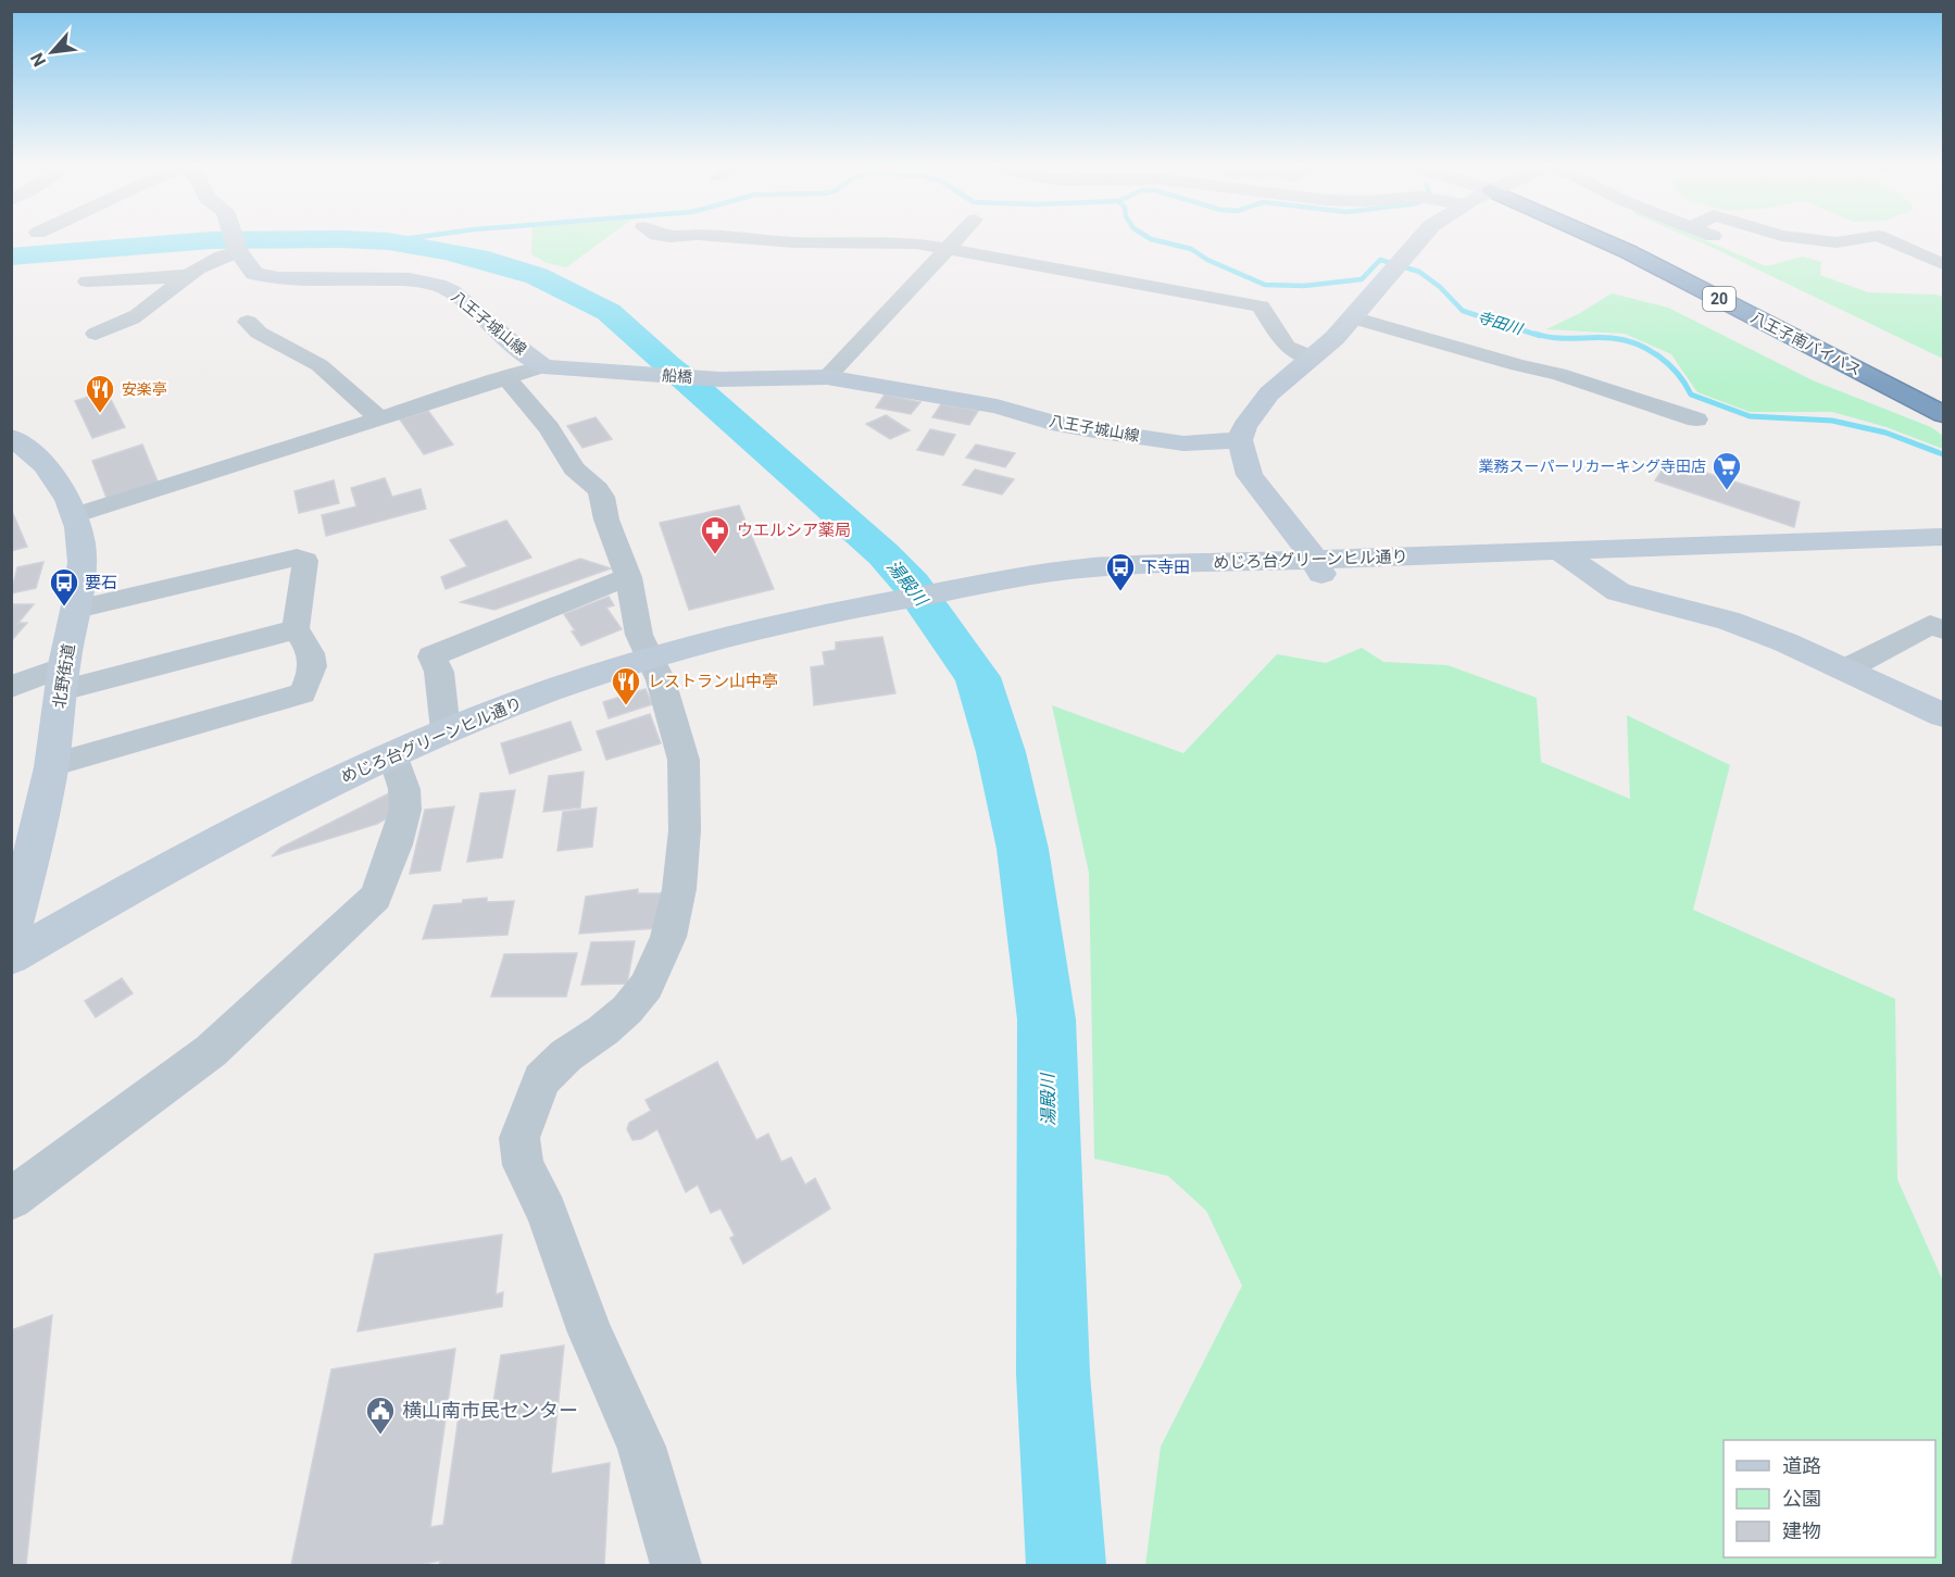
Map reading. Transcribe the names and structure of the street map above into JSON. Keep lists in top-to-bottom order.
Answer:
{
  "streets": {
    "highway": ["20", "八王子南バイパス"],
    "main road": [
      "八王子城山線",
      "船橋",
      "めじろ台グリーンヒル通り",
      "北野街道"
    ]
  },
  "crossings": [
    ["八王子城山線", "船橋"]
  ],
  "water": ["寺田川", "湯殿川"],
  "places": {
    "restaurant": ["安楽亭", "レストラン山中亭"],
    "supermarket": ["業務スーパーリカーキング寺田店"],
    "pharmacy": ["ウエルシア薬局"],
    "bus stop": ["下寺田", "要石"],
    "public building": ["横山南市民センター"]
  },
  "legend": ["道路", "公園", "建物"],
  "north": "bottom left"
}
